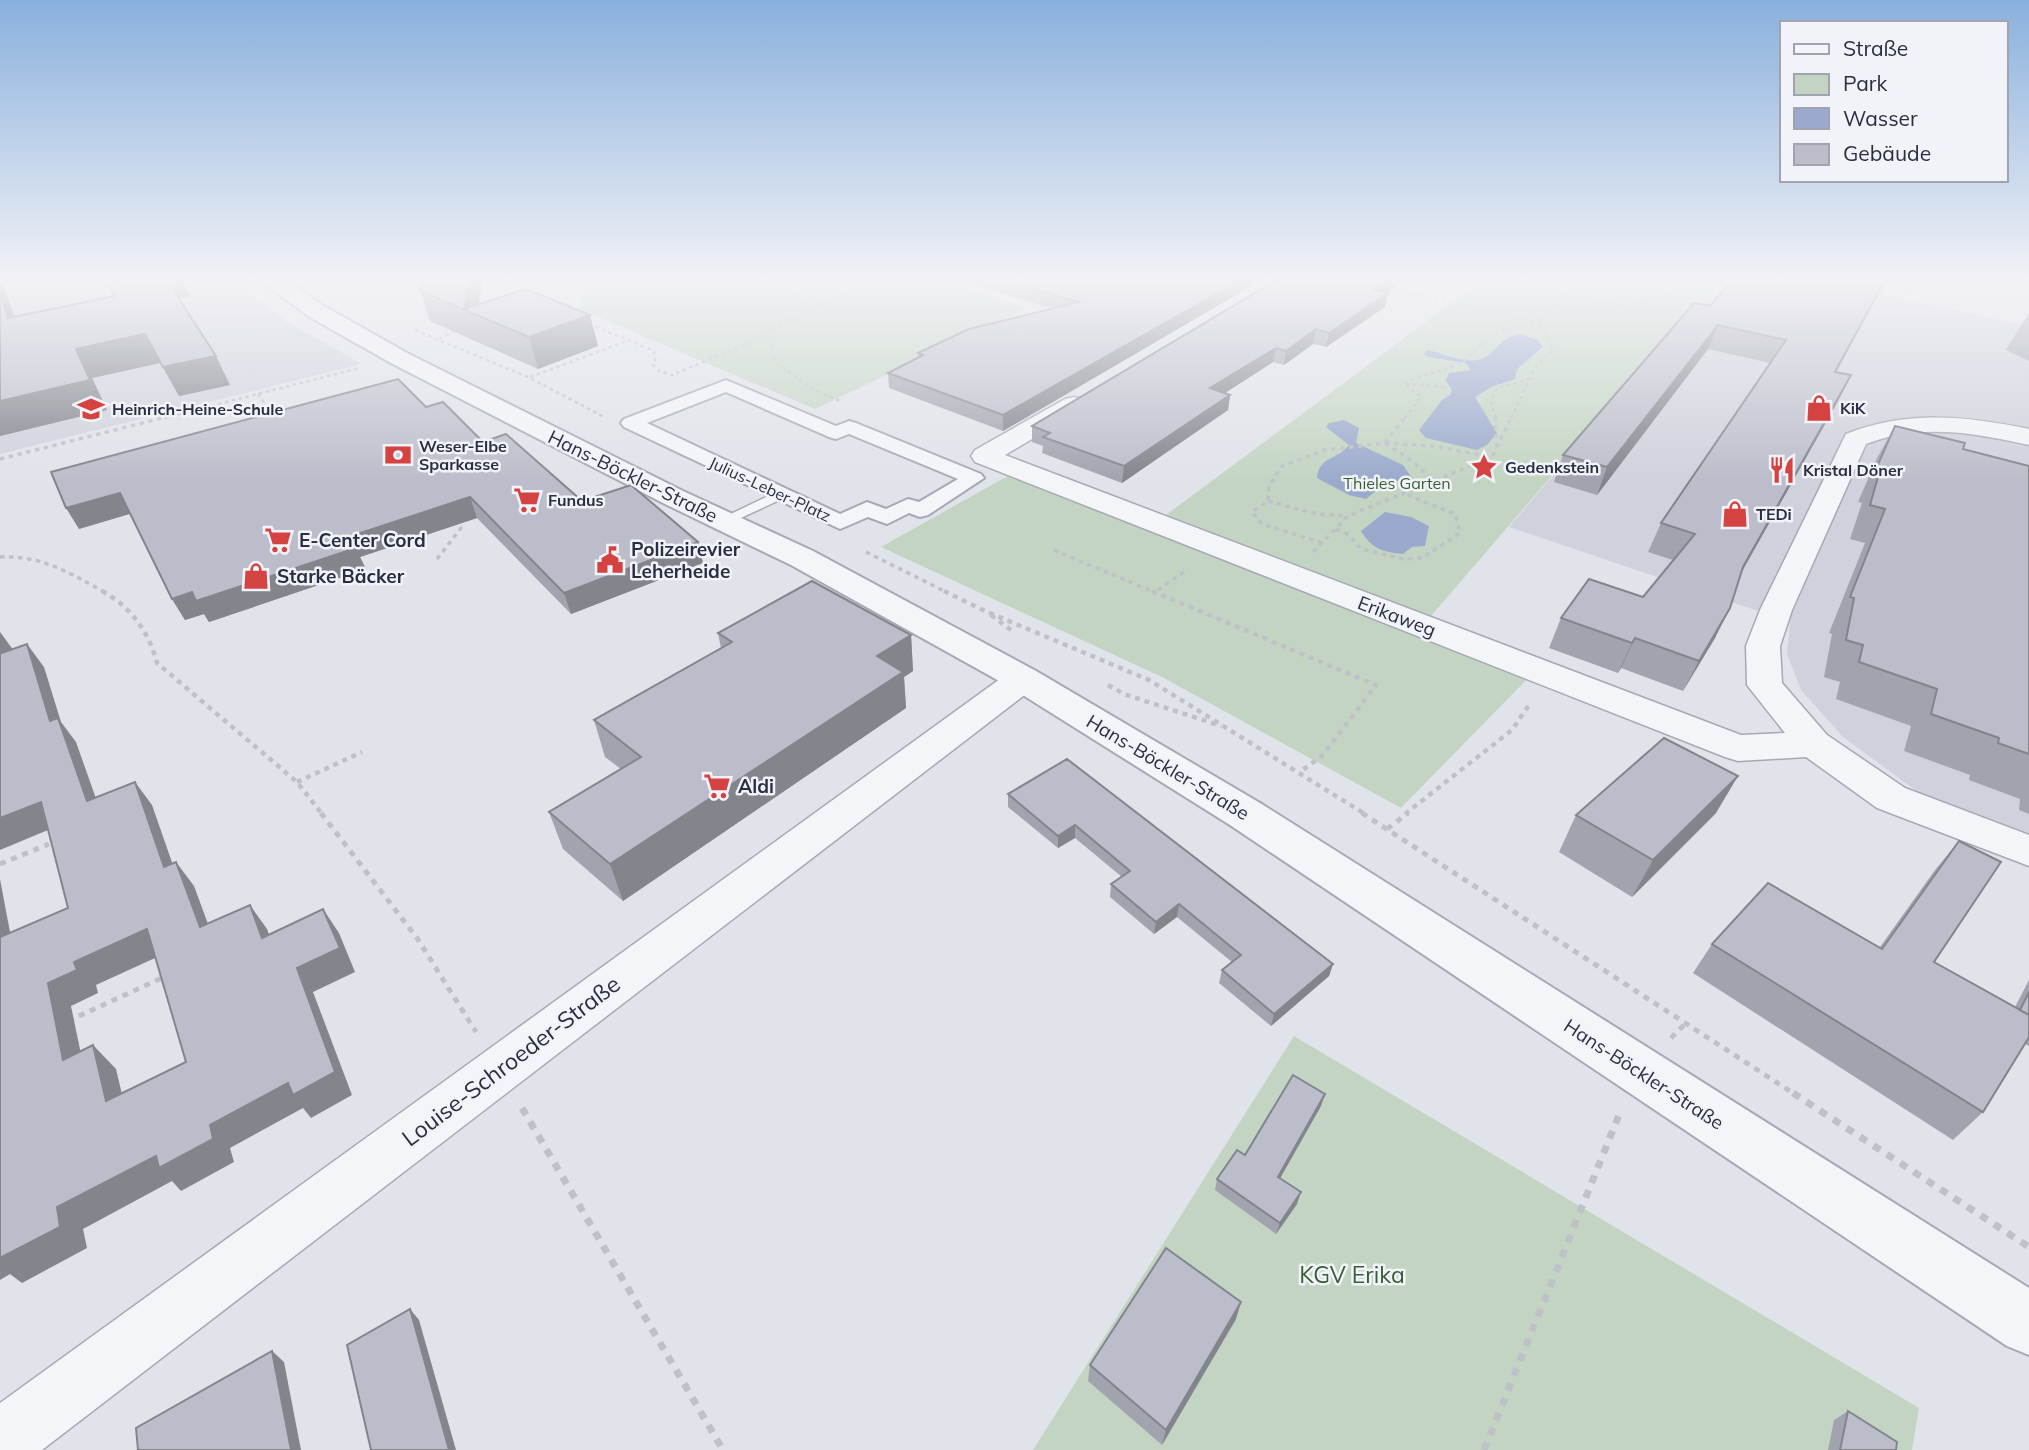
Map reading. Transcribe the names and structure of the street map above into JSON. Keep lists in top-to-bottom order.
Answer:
{
  "streets": {
    "street": [
      "Hans-Böckler-Straße",
      "Julius-Leber-Platz",
      "Erikaweg",
      "Louise-Schroeder-Straße"
    ]
  },
  "crossings": [
    ["Hans-Böckler-Straße", "Louise-Schroeder-Straße"]
  ],
  "parks": ["Thieles Garten", "KGV Erika"],
  "places": {
    "shop": ["KiK", "TEDi", "Starke Bäcker"],
    "school or university": ["Heinrich-Heine-Schule"],
    "bank": ["Weser-Elbe Sparkasse"],
    "place": ["Gedenkstein"],
    "restaurant": ["Kristal Döner"],
    "supermarket": ["Fundus", "E-Center Cord", "Aldi"],
    "public building": ["Polizeirevier Leherheide"]
  },
  "legend": [
    "Straße",
    "Park",
    "Wasser",
    "Gebäude"
  ]
}
